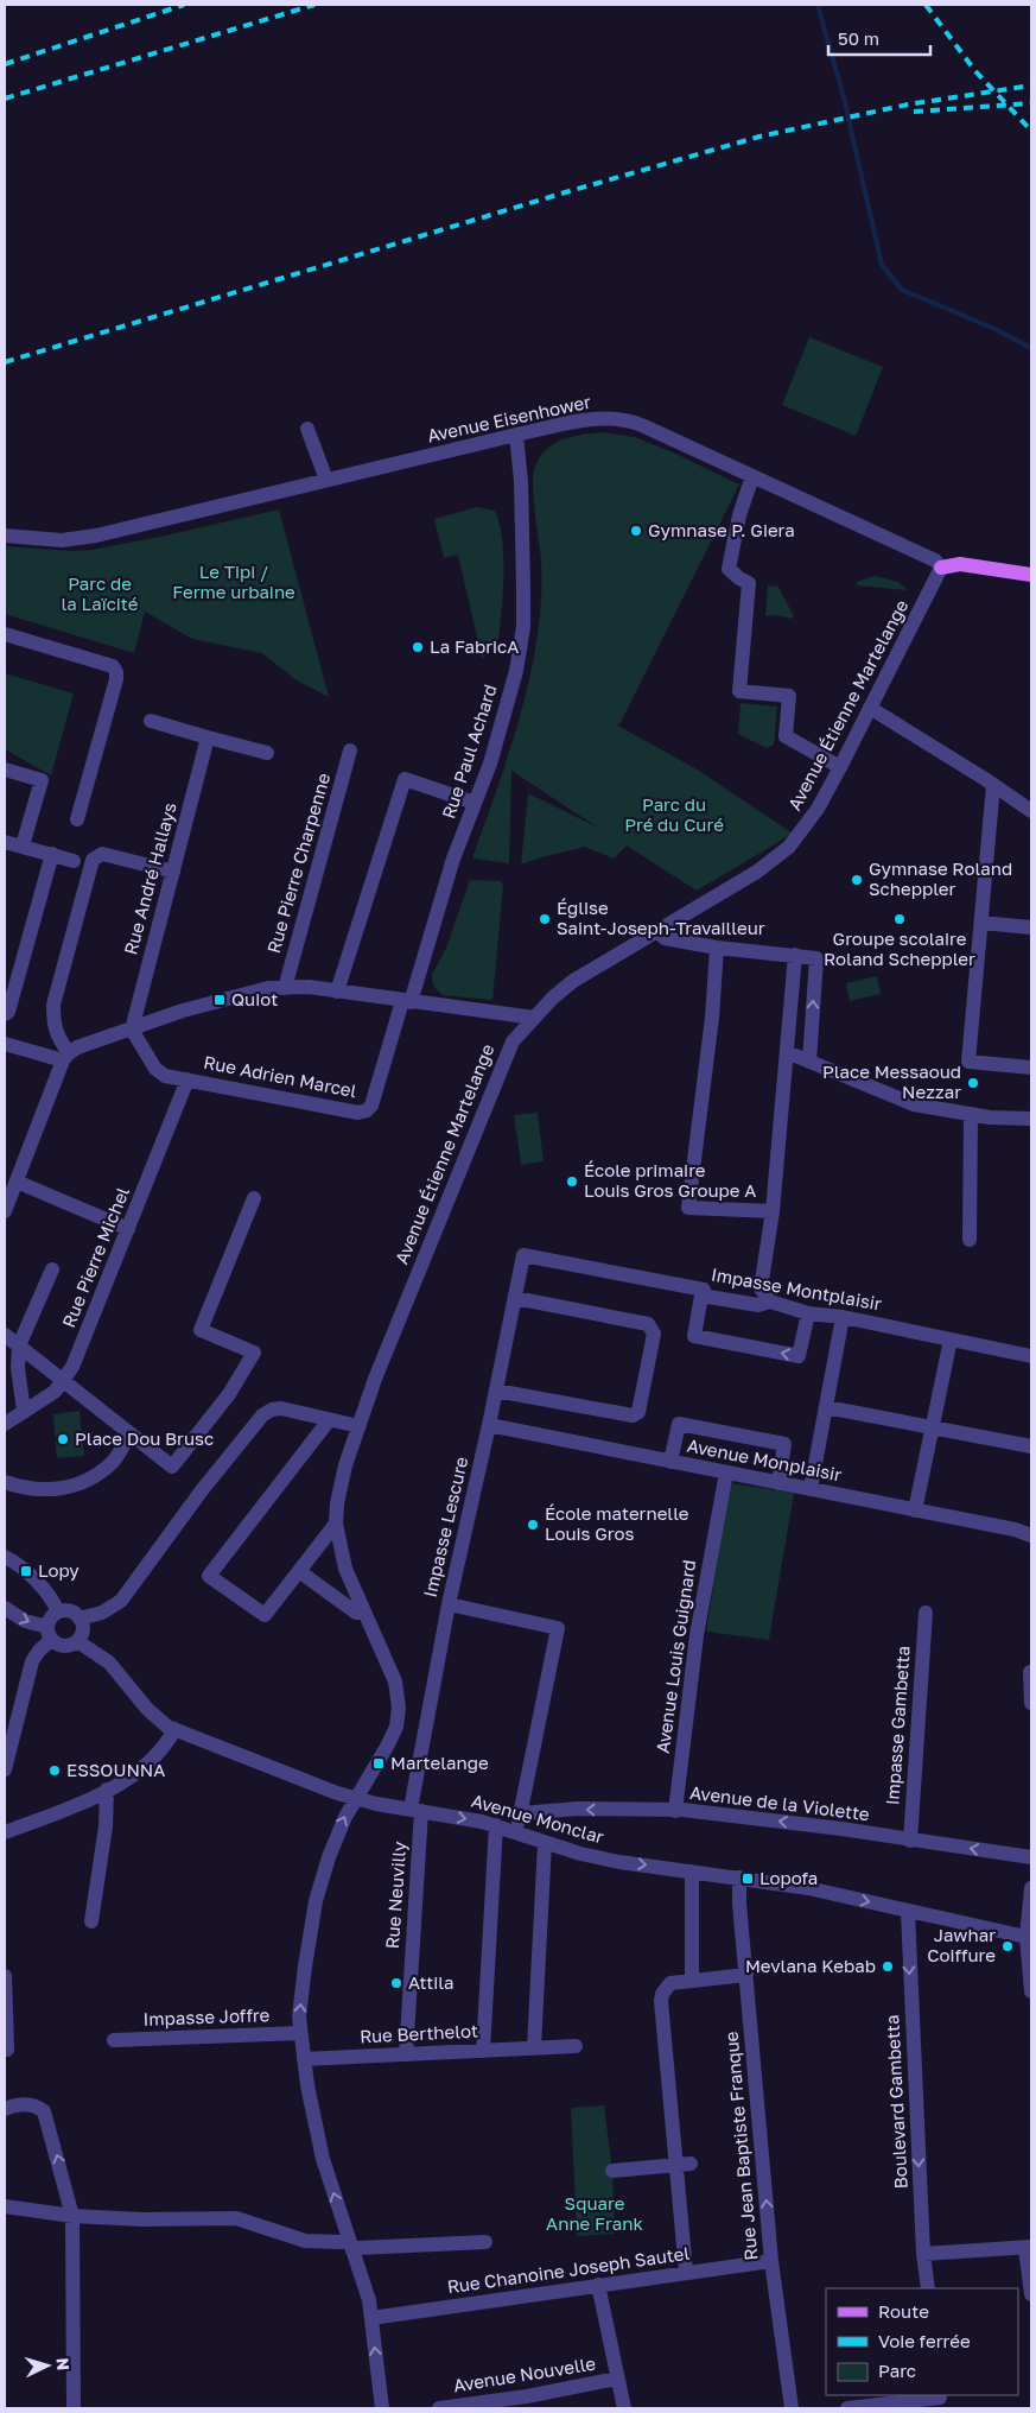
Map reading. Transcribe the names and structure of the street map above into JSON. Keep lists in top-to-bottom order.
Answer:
{
  "streets": {
    "street": [
      "Avenue Eisenhower",
      "Avenue Étienne Martelange",
      "Rue Paul Achard",
      "Rue Pierre Charpenne",
      "Rue André Hallays",
      "Rue Adrien Marcel",
      "Rue Pierre Michel",
      "Impasse Montplaisir",
      "Avenue Monplaisir",
      "Impasse Lescure",
      "Avenue Louis Guignard",
      "Impasse Gambetta",
      "Avenue de la Violette",
      "Avenue Monclar",
      "Rue Neuvilly",
      "Impasse Joffre",
      "Rue Berthelot",
      "Boulevard Gambetta",
      "Rue Jean Baptiste Franque",
      "Rue Chanoine Joseph Sautel",
      "Avenue Nouvelle"
    ]
  },
  "crossings": [
    ["Avenue Eisenhower", "Avenue Étienne Martelange"],
    ["Avenue Eisenhower", "Rue Paul Achard"],
    ["Avenue Étienne Martelange", "Avenue Monclar"],
    ["Avenue Étienne Martelange", "Impasse Joffre"],
    ["Avenue Étienne Martelange", "Rue Berthelot"],
    ["Avenue Étienne Martelange", "Rue Chanoine Joseph Sautel"],
    ["Rue Paul Achard", "Rue Adrien Marcel"],
    ["Rue André Hallays", "Rue Adrien Marcel"],
    ["Rue Adrien Marcel", "Rue Pierre Michel"],
    ["Impasse Montplaisir", "Impasse Lescure"],
    ["Avenue Monplaisir", "Impasse Lescure"],
    ["Avenue Monplaisir", "Avenue Louis Guignard"],
    ["Impasse Lescure", "Avenue Monclar"],
    ["Impasse Lescure", "Rue Neuvilly"],
    ["Avenue Louis Guignard", "Avenue de la Violette"],
    ["Impasse Gambetta", "Avenue de la Violette"],
    ["Avenue Monclar", "Rue Neuvilly"],
    ["Avenue Monclar", "Boulevard Gambetta"],
    ["Avenue Monclar", "Rue Jean Baptiste Franque"],
    ["Rue Neuvilly", "Rue Berthelot"],
    ["Rue Jean Baptiste Franque", "Rue Chanoine Joseph Sautel"]
  ],
  "one_way": ["Avenue de la Violette", "Avenue Monclar", "Boulevard Gambetta"],
  "parks": [
    "Le Tipi / Ferme urbaine",
    "Parc de la Laïcité",
    "Parc du Pré du Curé",
    "Square Anne Frank"
  ],
  "places": {
    "other": [
      "Gymnase P. Giera",
      "La FabricA",
      "Gymnase Roland Scheppler",
      "Église Saint-Joseph-Travailleur",
      "Groupe scolaire Roland Scheppler",
      "Place Messaoud Nezzar",
      "École primaire Louis Gros Groupe A",
      "Place Dou Brusc",
      "École maternelle Louis Gros",
      "ESSOUNNA",
      "Jawhar Coiffure",
      "Mevlana Kebab",
      "Attila"
    ],
    "transit": [
      "Quiot",
      "Lopy",
      "Martelange",
      "Lopofa"
    ]
  },
  "legend": ["Route", "Voie ferrée", "Parc"],
  "scale_bar": "50 m",
  "north": "right"
}
